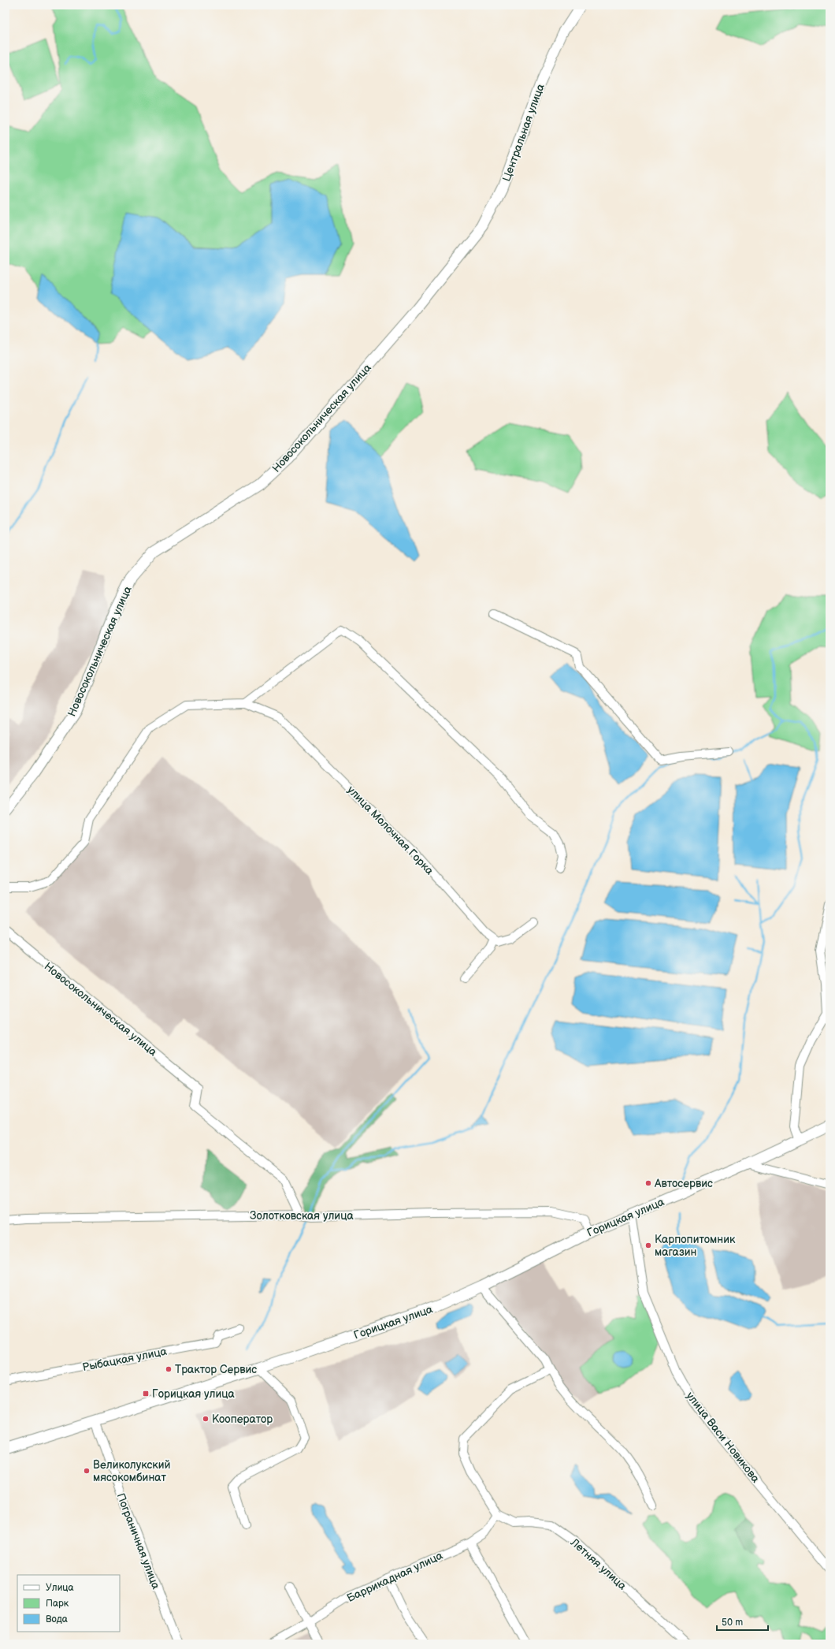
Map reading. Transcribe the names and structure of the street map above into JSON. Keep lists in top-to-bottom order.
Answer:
{
  "streets": {
    "main road": ["Центральная улица", "Новосокольническая улица", "Горицкая улица"],
    "street": [
      "улица Молочная Горка",
      "Золотковская улица",
      "Рыбацкая улица",
      "улица Васи Новикова",
      "Пограничная улица",
      "Летняя улица",
      "Баррикадная улица"
    ]
  },
  "crossings": [
    ["Центральная улица", "Новосокольническая улица"],
    ["Новосокольническая улица", "Золотковская улица"],
    ["Золотковская улица", "Горицкая улица"],
    ["Горицкая улица", "улица Васи Новикова"],
    ["Горицкая улица", "Пограничная улица"],
    ["Летняя улица", "Баррикадная улица"]
  ],
  "places": {
    "other": [
      "Автосервис",
      "Карпопитомник магазин",
      "Трактор Сервис",
      "Кооператор",
      "Великолукский мясокомбинат"
    ],
    "transit": ["Горицкая улица"]
  },
  "legend": ["Улица", "Парк", "Вода"],
  "scale_bar": "50 m"
}
